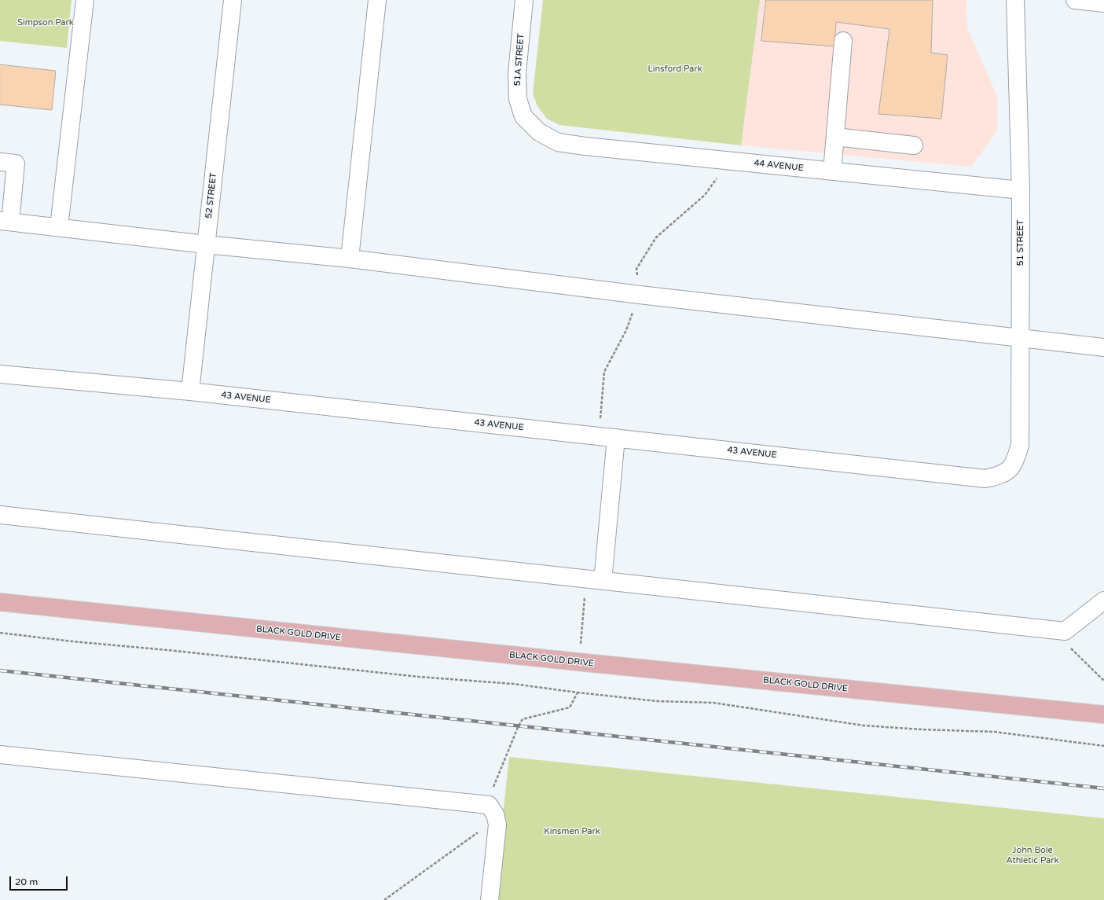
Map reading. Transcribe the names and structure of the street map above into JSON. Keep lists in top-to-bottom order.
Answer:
{
  "streets": {
    "main road": ["BLACK GOLD DRIVE"],
    "street": [
      "51A STREET",
      "44 AVENUE",
      "52 STREET",
      "51 STREET",
      "43 AVENUE"
    ]
  },
  "crossings": [
    ["51A STREET", "44 AVENUE"],
    ["44 AVENUE", "51 STREET"],
    ["52 STREET", "43 AVENUE"],
    ["51 STREET", "43 AVENUE"]
  ],
  "parks": [
    "Simpson Park",
    "Linsford Park",
    "Kinsmen Park",
    "John Bole Athletic Park"
  ],
  "scale_bar": "20 m"
}
